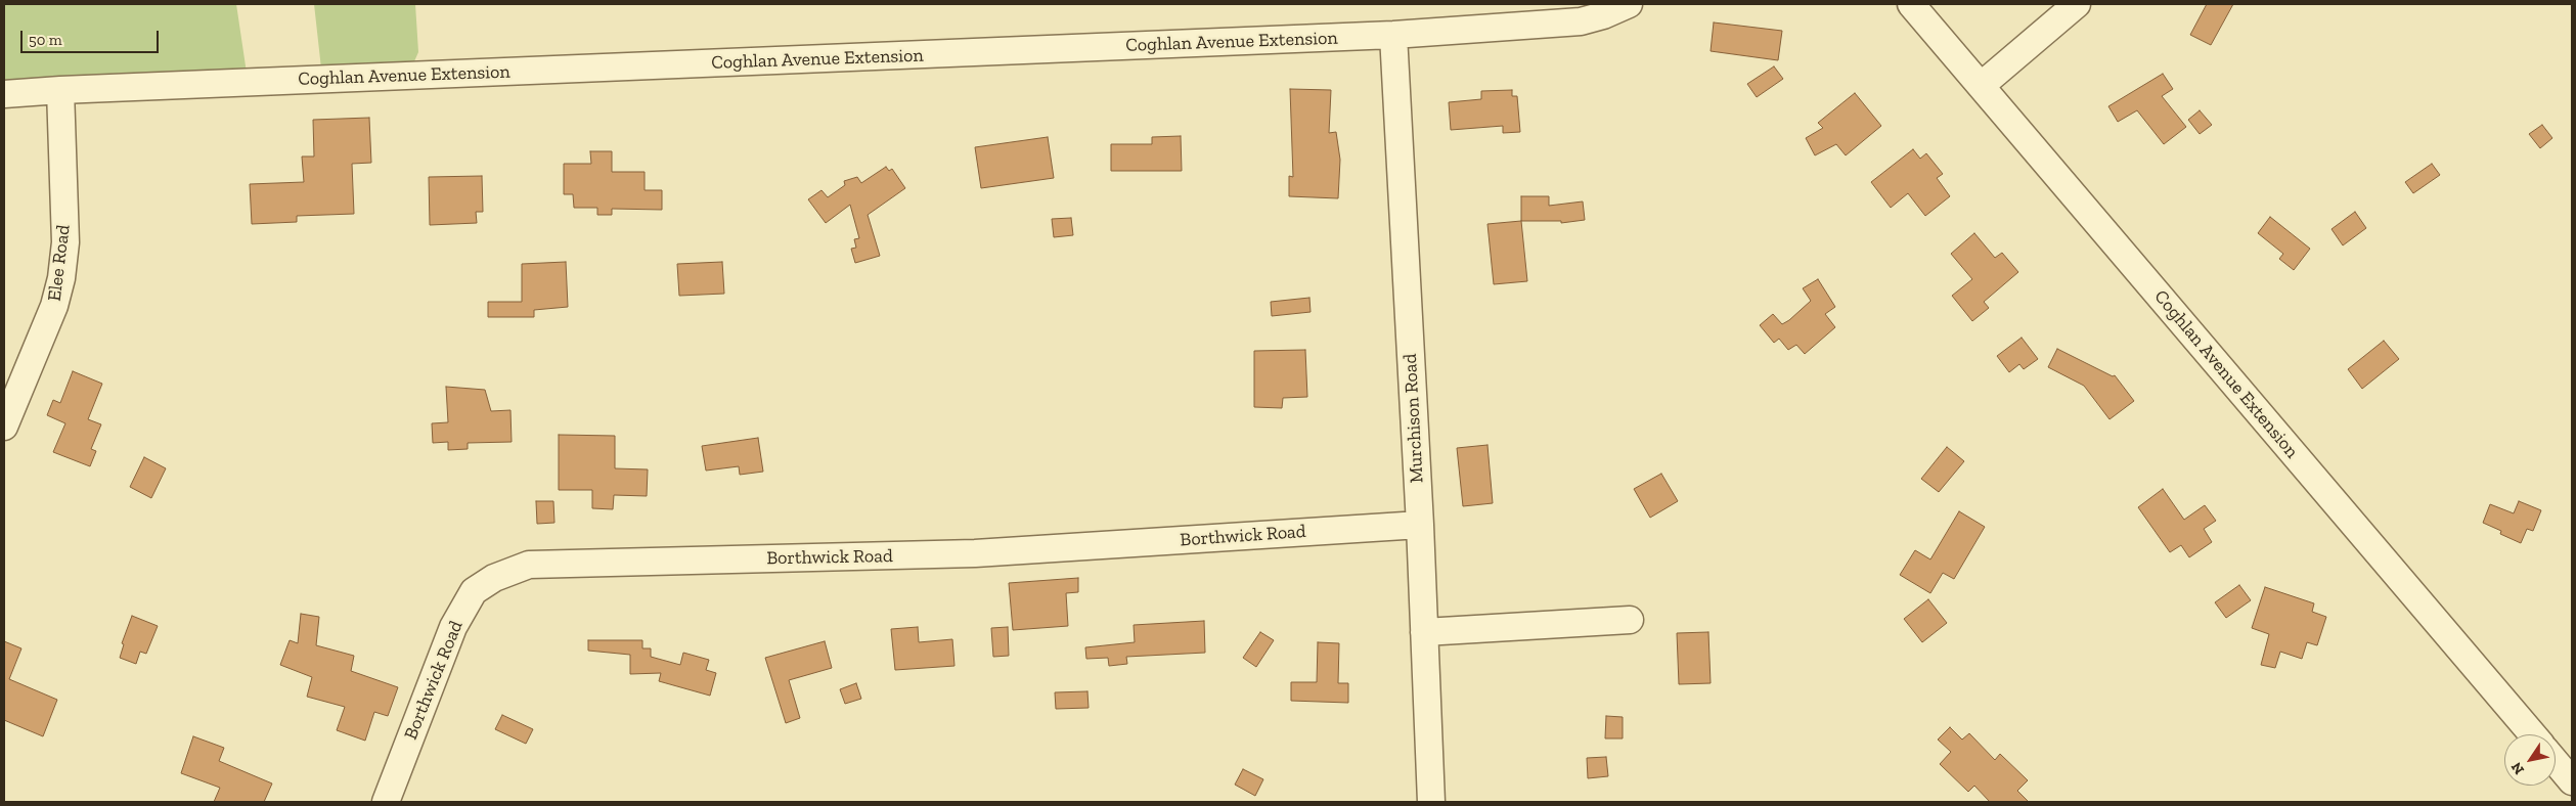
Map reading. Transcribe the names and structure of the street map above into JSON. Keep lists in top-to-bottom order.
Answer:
{
  "streets": {
    "street": [
      "Coghlan Avenue Extension",
      "Elee Road",
      "Murchison Road",
      "Borthwick Road"
    ]
  },
  "crossings": [
    ["Coghlan Avenue Extension", "Elee Road"],
    ["Coghlan Avenue Extension", "Murchison Road"],
    ["Murchison Road", "Borthwick Road"]
  ],
  "scale_bar": "50 m",
  "north": "bottom left"
}
